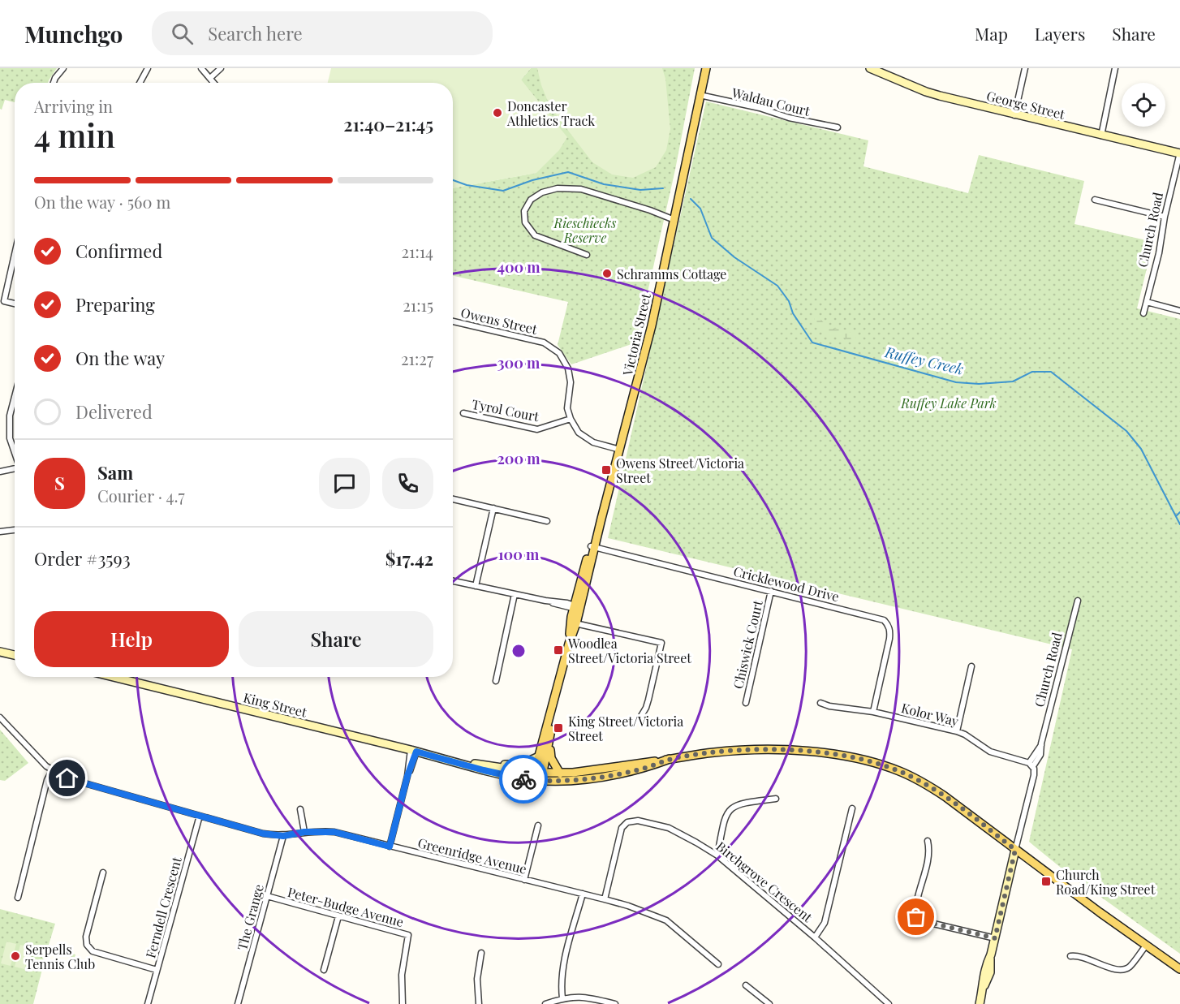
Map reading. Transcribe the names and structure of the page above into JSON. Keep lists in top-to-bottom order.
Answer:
{
  "streets": {
    "main road": [
      "George Street",
      "Church Road",
      "Victoria Street",
      "King Street"
    ],
    "street": [
      "Waldau Court",
      "Owens Street",
      "Tyrol Court",
      "Cricklewood Drive",
      "Chiswick Court",
      "Kolor Way",
      "Greenridge Avenue",
      "Birchgrove Crescent",
      "Peter-Budge Avenue",
      "Ferndell Crescent",
      "The Grange"
    ]
  },
  "crossings": [
    ["Waldau Court", "Victoria Street"],
    ["George Street", "Church Road"],
    ["Church Road", "King Street"],
    ["Church Road", "Kolor Way"],
    ["Owens Street", "Tyrol Court"],
    ["Victoria Street", "Cricklewood Drive"],
    ["Victoria Street", "King Street"],
    ["Cricklewood Drive", "Chiswick Court"],
    ["Cricklewood Drive", "Kolor Way"],
    ["Greenridge Avenue", "Birchgrove Crescent"],
    ["Greenridge Avenue", "Ferndell Crescent"],
    ["Greenridge Avenue", "The Grange"],
    ["Peter-Budge Avenue", "The Grange"]
  ],
  "water": ["Ruffey Creek"],
  "parks": ["Rieschiecks Reserve", "Ruffey Lake Park"],
  "places": {
    "other": ["Doncaster Athletics Track", "Schramms Cottage", "Serpells Tennis Club"],
    "transit": [
      "Owens Street/Victoria Street",
      "Woodlea Street/Victoria Street",
      "King Street/Victoria Street",
      "Church Road/King Street"
    ]
  },
  "page": {
    "header": "Munchgo",
    "search": "Search here",
    "nav": ["Map", "Layers", "Share"],
    "heading": ["4 min", "Arriving in", "21:40–21:45"],
    "panel": [
      "Sam",
      "Courier · 4.7",
      "Order #3593",
      "$17.42"
    ],
    "bar": "On the way · 560 m",
    "list": [
      ["Confirmed", "21:14"],
      ["Preparing", "21:15"],
      ["On the way", "21:27"],
      "Delivered"
    ],
    "round": "S",
    "buttons": ["Help", "Share"]
  },
  "rings": [
    "400 m",
    "300 m",
    "200 m",
    "100 m"
  ]
}
